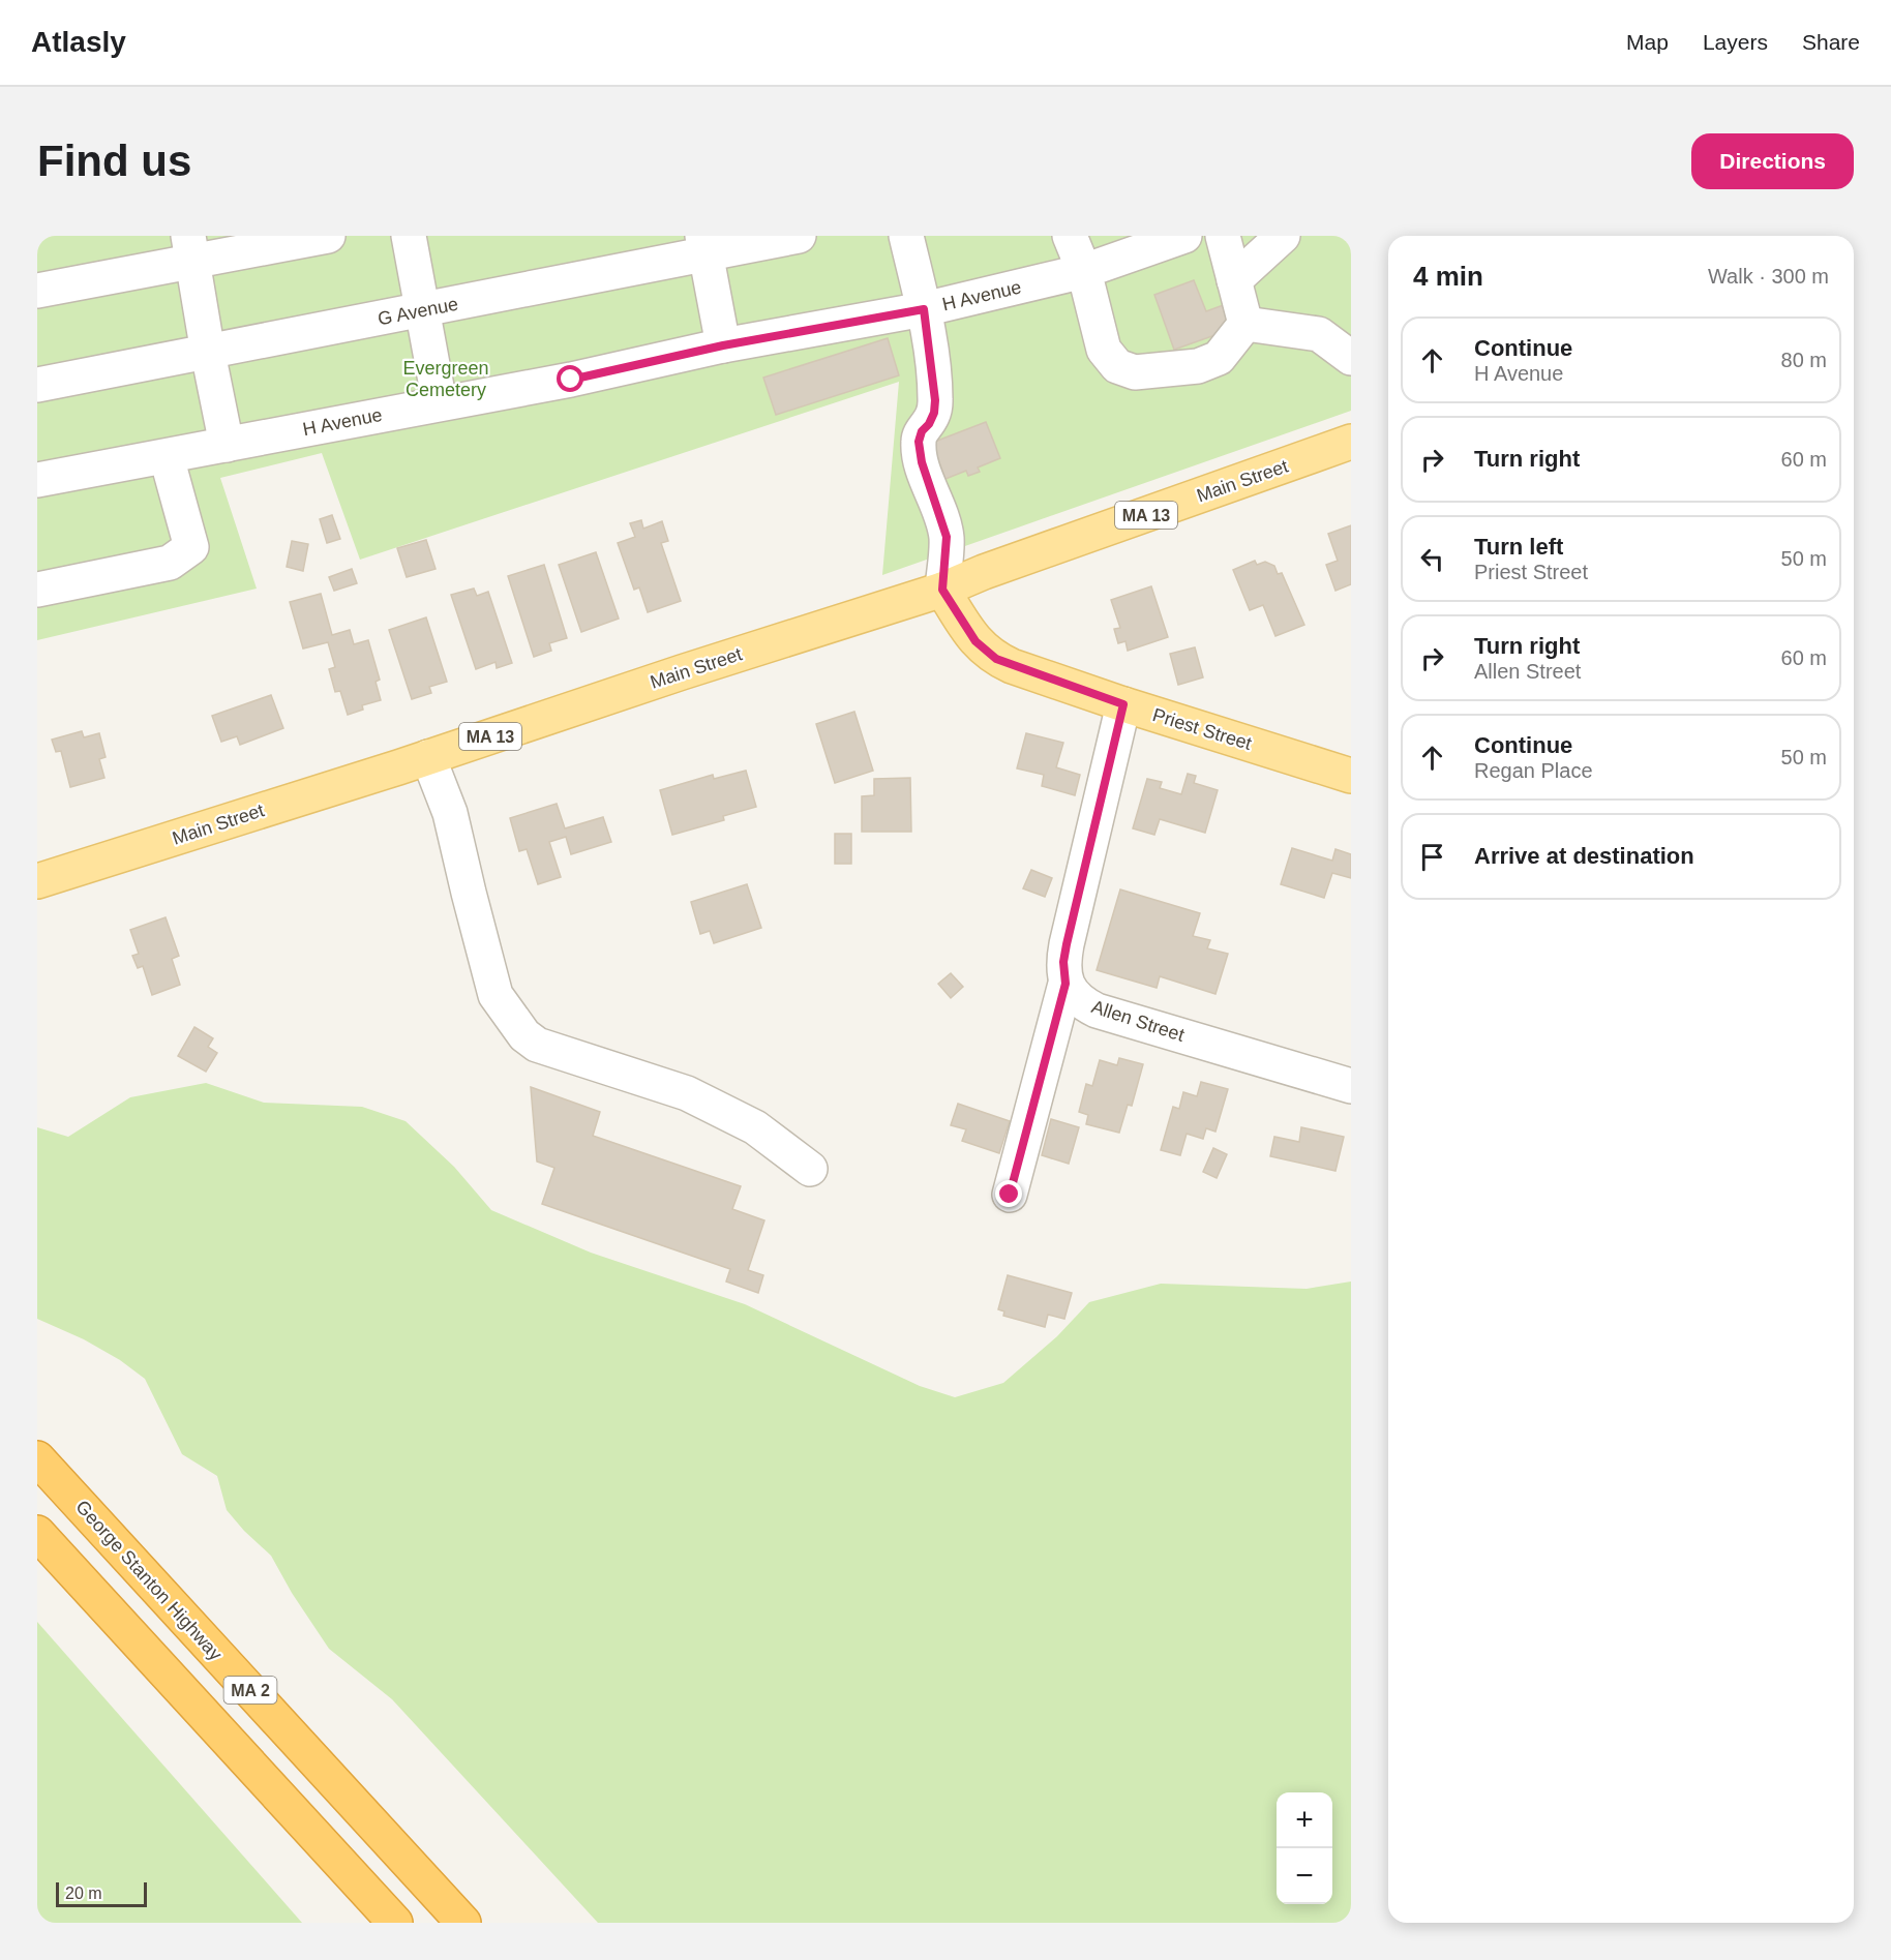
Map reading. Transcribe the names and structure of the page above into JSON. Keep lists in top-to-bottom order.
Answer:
{
  "streets": {
    "highway": ["George Stanton Highway", "MA 2"],
    "main road": ["Main Street", "MA 13", "Priest Street"],
    "street": ["H Avenue", "G Avenue", "Allen Street"]
  },
  "crossings": [
    ["Main Street", "Priest Street"]
  ],
  "parks": ["Evergreen Cemetery"],
  "scale_bar": "20 m",
  "page": {
    "header": "Atlasly",
    "nav": ["Map", "Layers", "Share"],
    "buttons": "Directions",
    "title": "Find us",
    "heading": ["4 min", "Walk · 300 m"],
    "list": [
      ["Continue", "H Avenue", "80 m"],
      ["Turn right", "60 m"],
      ["Turn left", "Priest Street", "50 m"],
      ["Turn right", "Allen Street", "60 m"],
      ["Continue", "Regan Place", "50 m"],
      "Arrive at destination"
    ],
    "map_buttons": ["+", "−"],
    "scale": "20 m"
  }
}
